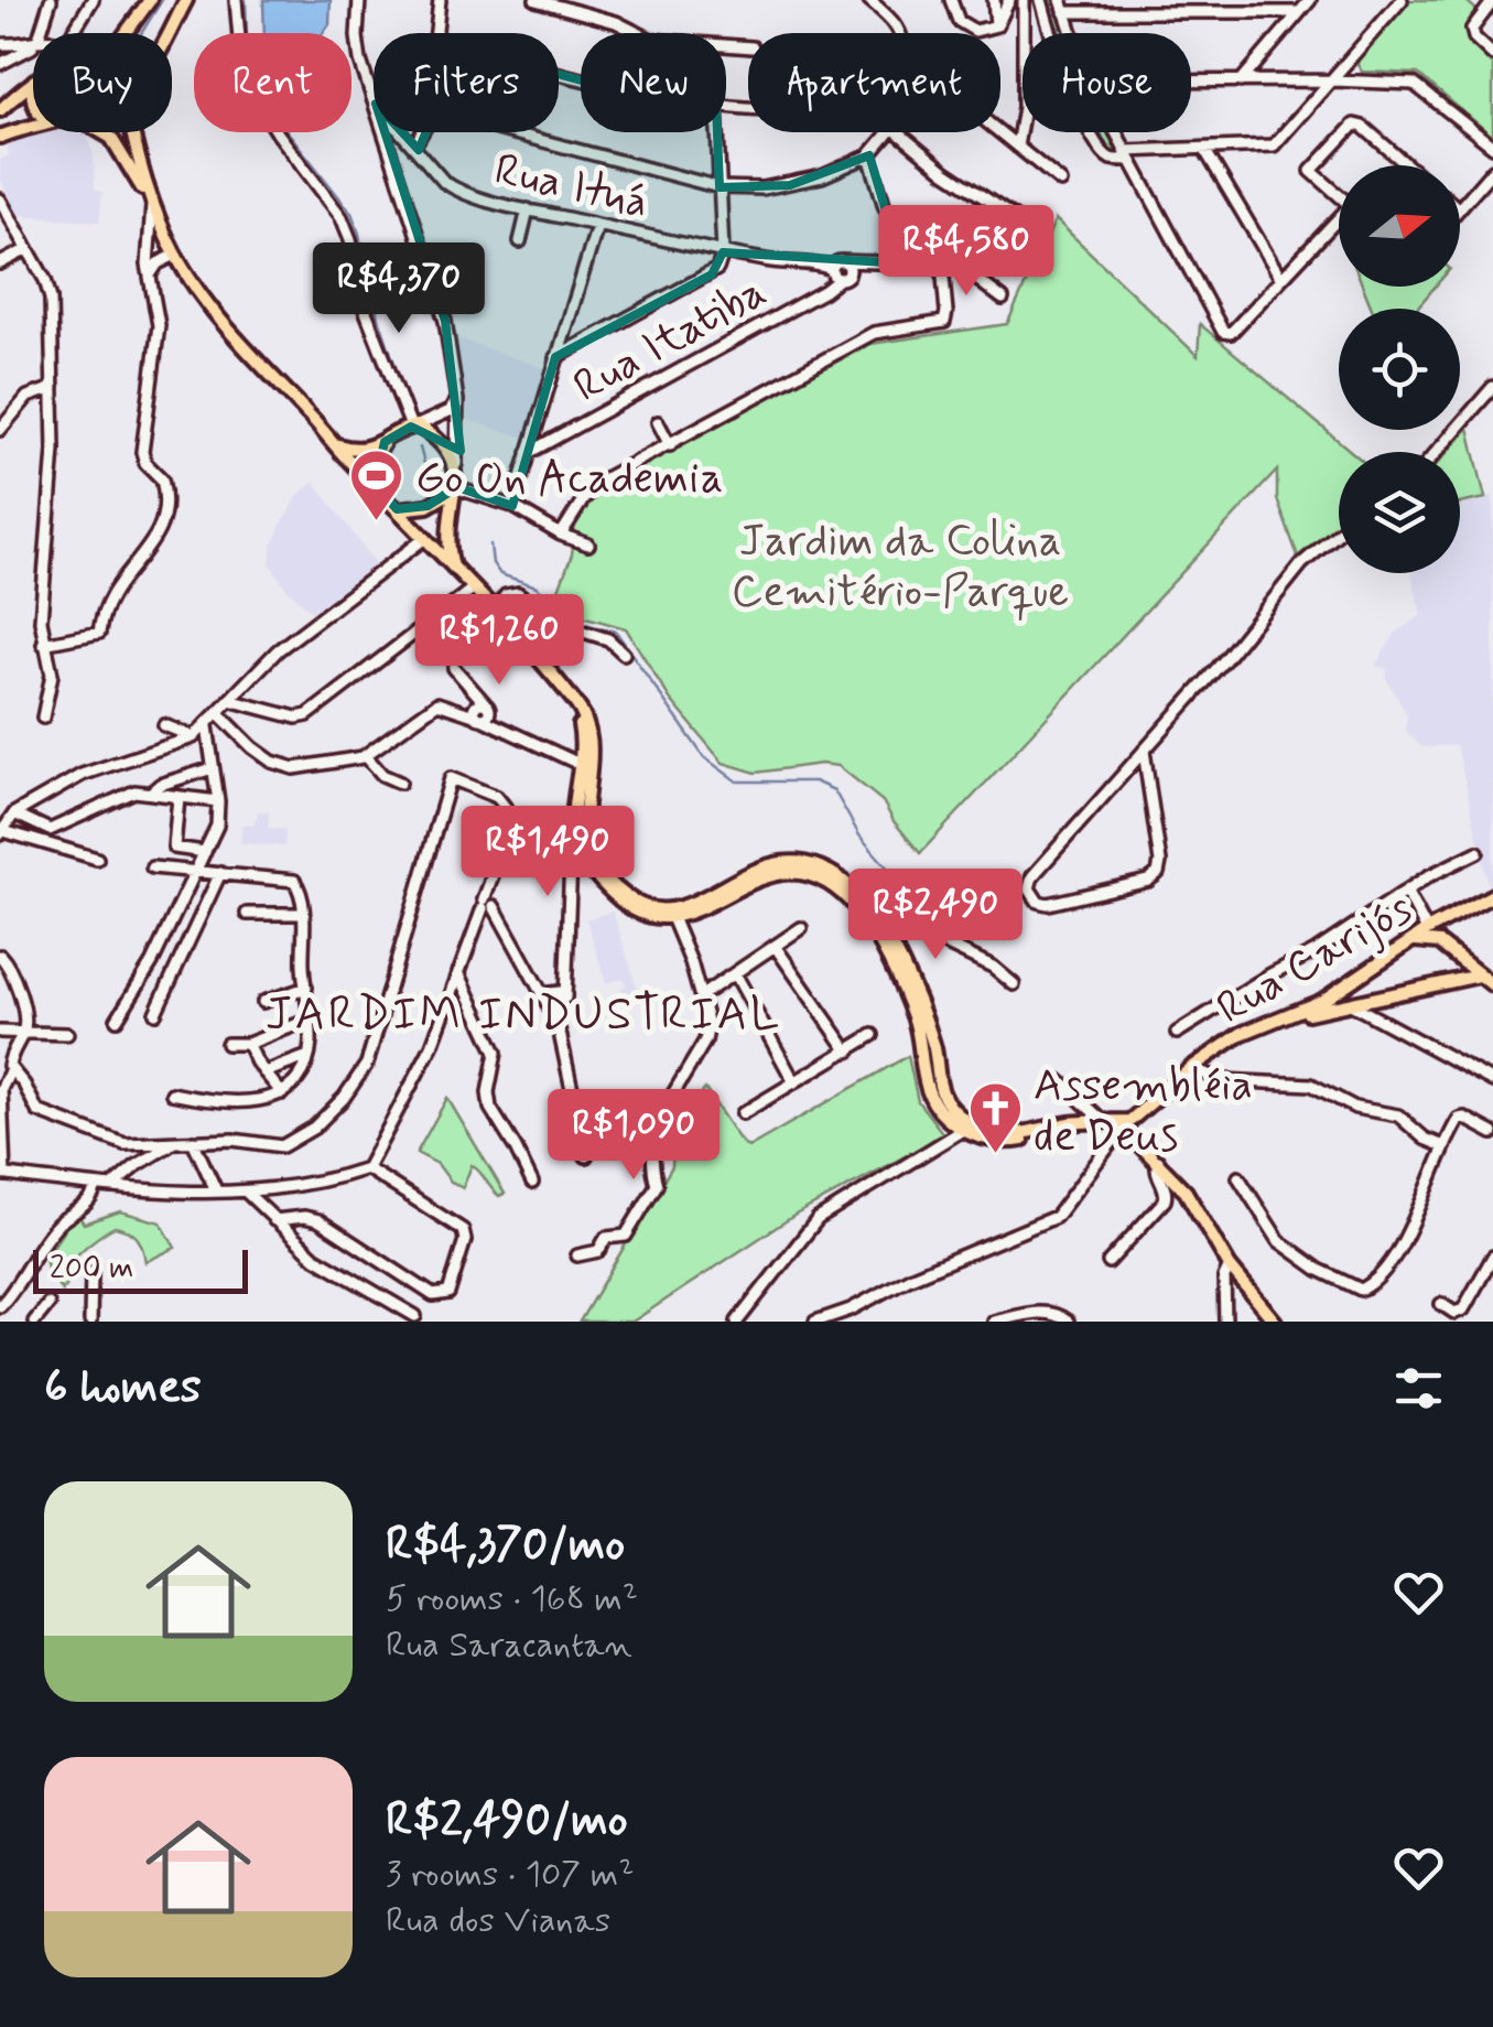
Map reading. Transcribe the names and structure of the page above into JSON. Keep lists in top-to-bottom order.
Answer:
{
  "streets": {
    "main road": ["Rua Carijós"],
    "street": ["Rua Ituá", "Rua Itatiba"]
  },
  "crossings": [
    ["Rua Ituá", "Rua Itatiba"]
  ],
  "districts": ["JARDIM INDUSTRIAL"],
  "parks": ["Jardim da Colina Cemitério-Parque"],
  "places": {
    "sports": ["Go On Academia"],
    "church": ["Assembléia de Deus"]
  },
  "scale_bar": "200 m",
  "north": "right",
  "page": {
    "chip": [
      "Buy",
      "Rent",
      "Filters",
      "New",
      "Apartment",
      "House"
    ],
    "price": [
      "R$4,580",
      "R$4,370",
      "R$1,260",
      "R$1,490",
      "R$2,490",
      "R$1,090"
    ],
    "scale": "200 m",
    "heading": "6 homes",
    "list": [
      {
        "name": "R$4,370/mo",
        "note": "5 rooms · 168 m² · Rua Saracantan"
      },
      {
        "name": "R$2,490/mo",
        "note": "3 rooms · 107 m² · Rua dos Vianas"
      }
    ]
  }
}
